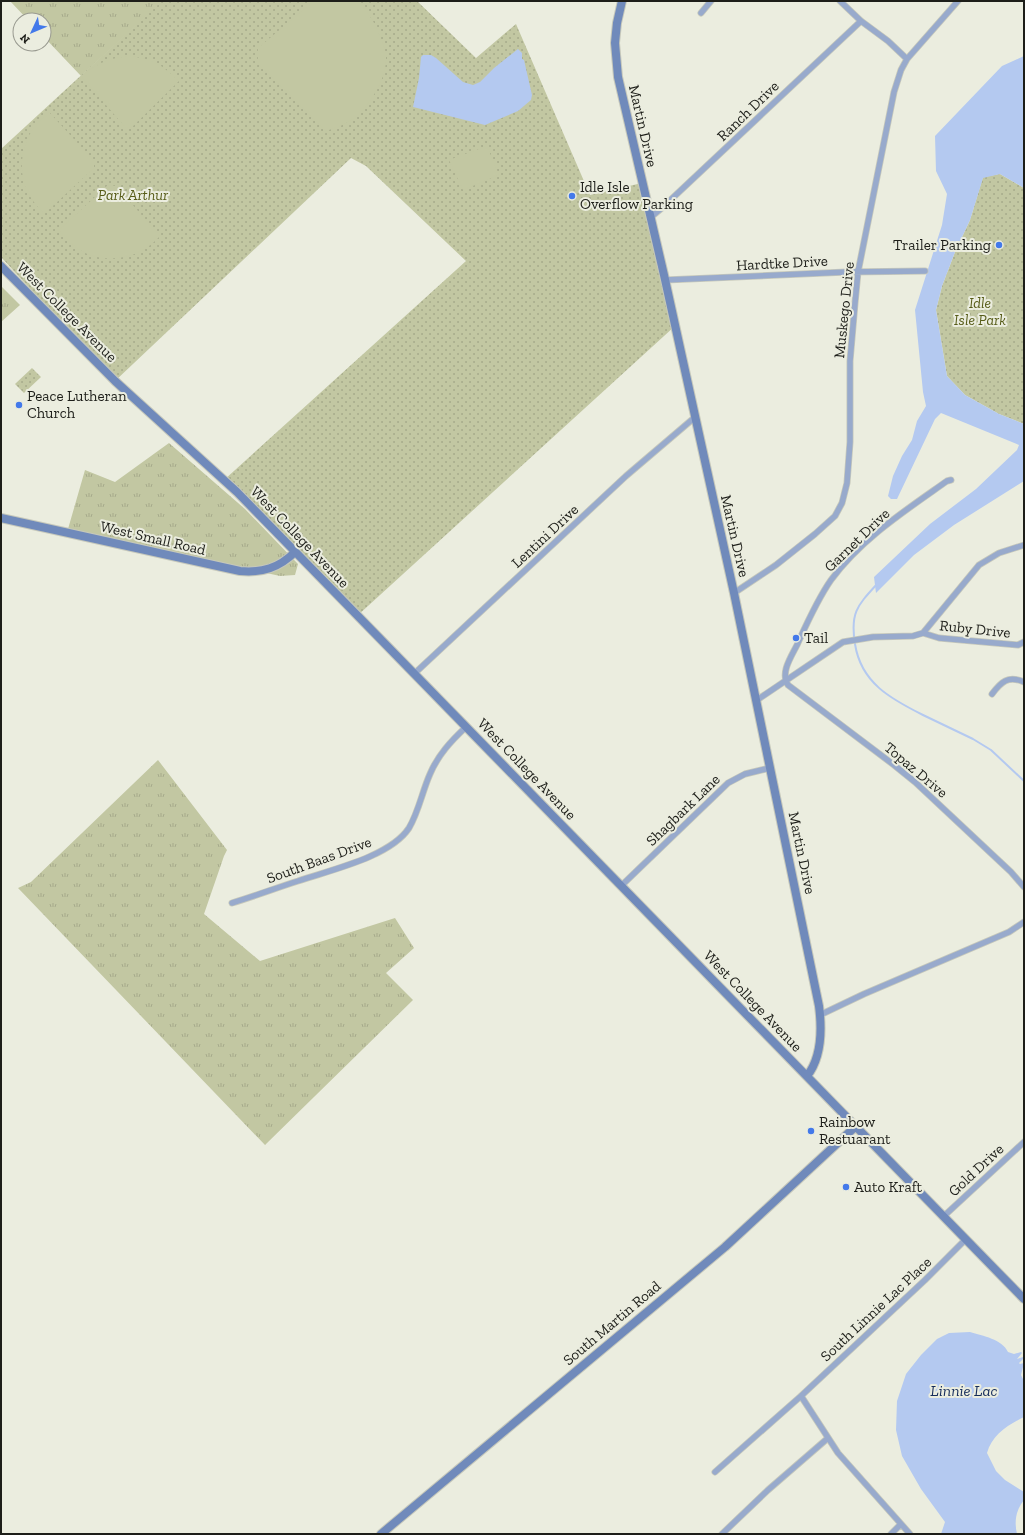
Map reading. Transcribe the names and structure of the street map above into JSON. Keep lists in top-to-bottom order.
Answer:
{
  "streets": {
    "street": [
      "Ranch Drive",
      "Martin Drive",
      "Hardtke Drive",
      "Muskego Drive",
      "West College Avenue",
      "Lentini Drive",
      "West Small Road",
      "Garnet Drive",
      "Ruby Drive",
      "Topaz Drive",
      "Shagbark Lane",
      "South Baas Drive",
      "Gold Drive",
      "South Linnie Lac Place",
      "South Martin Road"
    ]
  },
  "crossings": [
    ["Ranch Drive", "Martin Drive"],
    ["Martin Drive", "Hardtke Drive"],
    ["Martin Drive", "Muskego Drive"],
    ["Martin Drive", "West College Avenue"],
    ["Martin Drive", "Lentini Drive"],
    ["Martin Drive", "Shagbark Lane"],
    ["Hardtke Drive", "Muskego Drive"],
    ["West College Avenue", "Lentini Drive"],
    ["West College Avenue", "West Small Road"],
    ["West College Avenue", "Shagbark Lane"],
    ["West College Avenue", "South Baas Drive"],
    ["West College Avenue", "Gold Drive"],
    ["West College Avenue", "South Linnie Lac Place"],
    ["West College Avenue", "South Martin Road"],
    ["Garnet Drive", "Topaz Drive"]
  ],
  "water": ["Linnie Lac"],
  "parks": ["Park Arthur", "Idle Isle Park"],
  "places": [
    "Idle Isle Overflow Parking",
    "Trailer Parking",
    "Peace Lutheran Church",
    "Tail",
    "Rainbow Restuarant",
    "Auto Kraft"
  ],
  "north": "bottom left"
}
